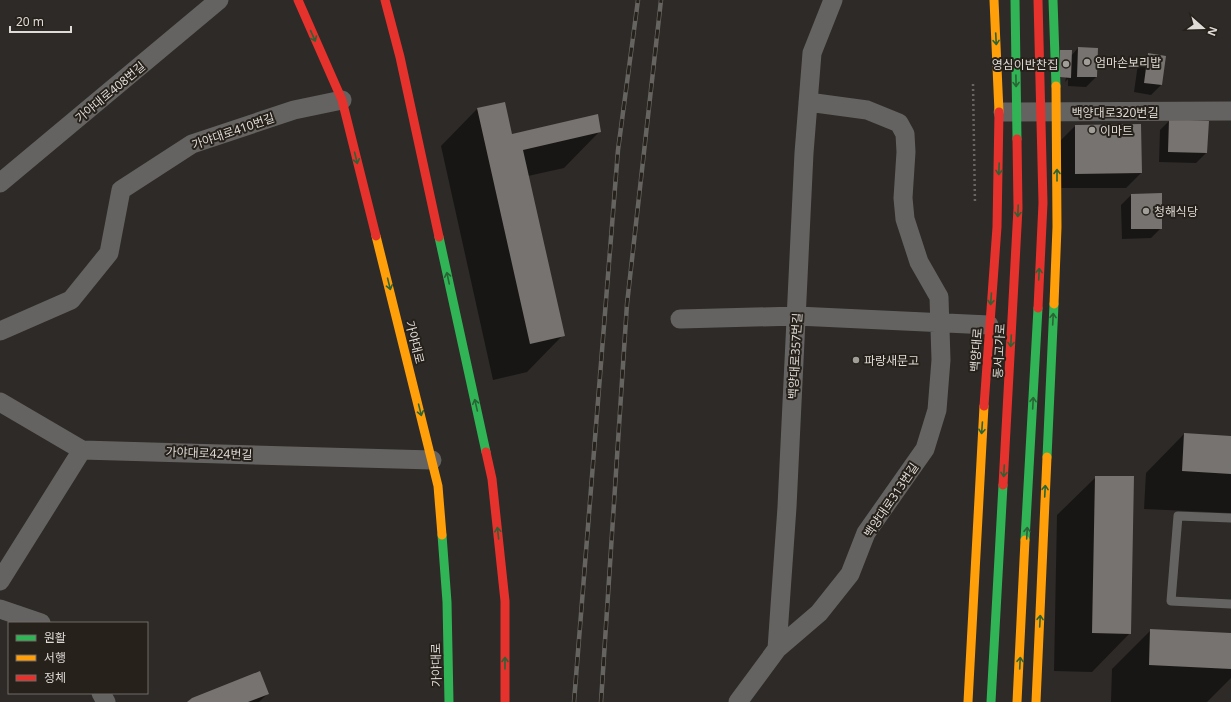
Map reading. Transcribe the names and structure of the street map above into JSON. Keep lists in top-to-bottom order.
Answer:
{
  "streets": {
    "main road": ["가야대로", "백양대로", "동서고가로"],
    "street": [
      "가야대로408번길",
      "백양대로320번길",
      "가야대로410번길",
      "백양대로357번길",
      "가야대로424번길",
      "백양대로313번길"
    ]
  },
  "crossings": [
    ["백양대로320번길", "백양대로"],
    ["가야대로410번길", "가야대로"],
    ["가야대로", "가야대로424번길"],
    ["백양대로357번길", "백양대로313번길"]
  ],
  "places": [
    "엄마손보리밥",
    "영심이반찬집",
    "이마트",
    "청해식당",
    "파랑새문고"
  ],
  "legend": ["원활", "서행", "정체"],
  "scale_bar": "20 m",
  "north": "right"
}
